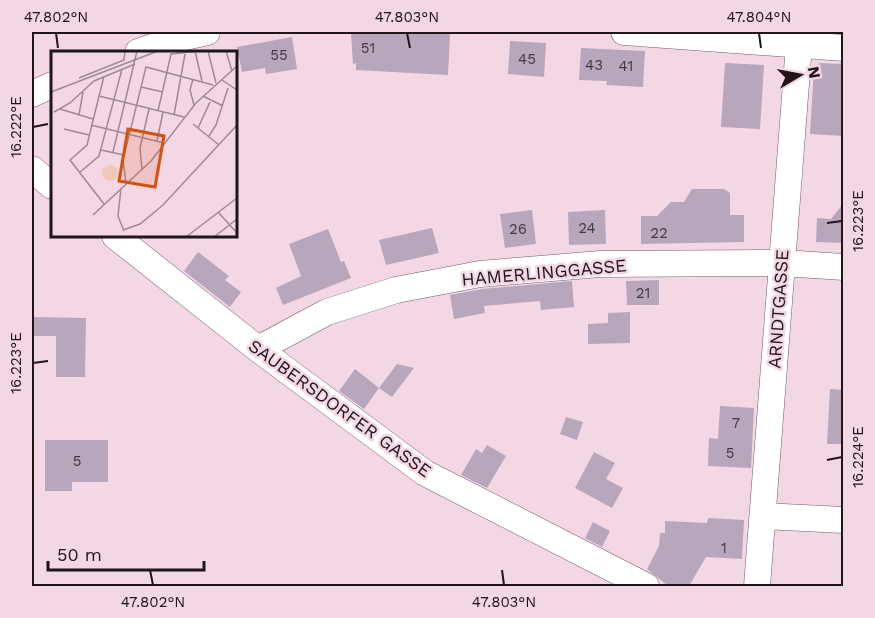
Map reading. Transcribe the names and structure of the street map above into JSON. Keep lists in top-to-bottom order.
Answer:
{
  "streets": {
    "street": ["HAMERLINGGASSE", "ARNDTGASSE", "SAUBERSDORFER GASSE"]
  },
  "crossings": [
    ["HAMERLINGGASSE", "ARNDTGASSE"],
    ["HAMERLINGGASSE", "SAUBERSDORFER GASSE"]
  ],
  "house_numbers": [
    "51",
    "55",
    "45",
    "43",
    "41",
    "24",
    "26",
    "22",
    "21",
    "7",
    "5",
    "5",
    "1"
  ],
  "scale_bar": "50 m",
  "north": "right",
  "coordinates": [
    "47.802°N",
    "47.803°N",
    "47.804°N",
    "16.222°E",
    "16.223°E",
    "16.224°E"
  ]
}
